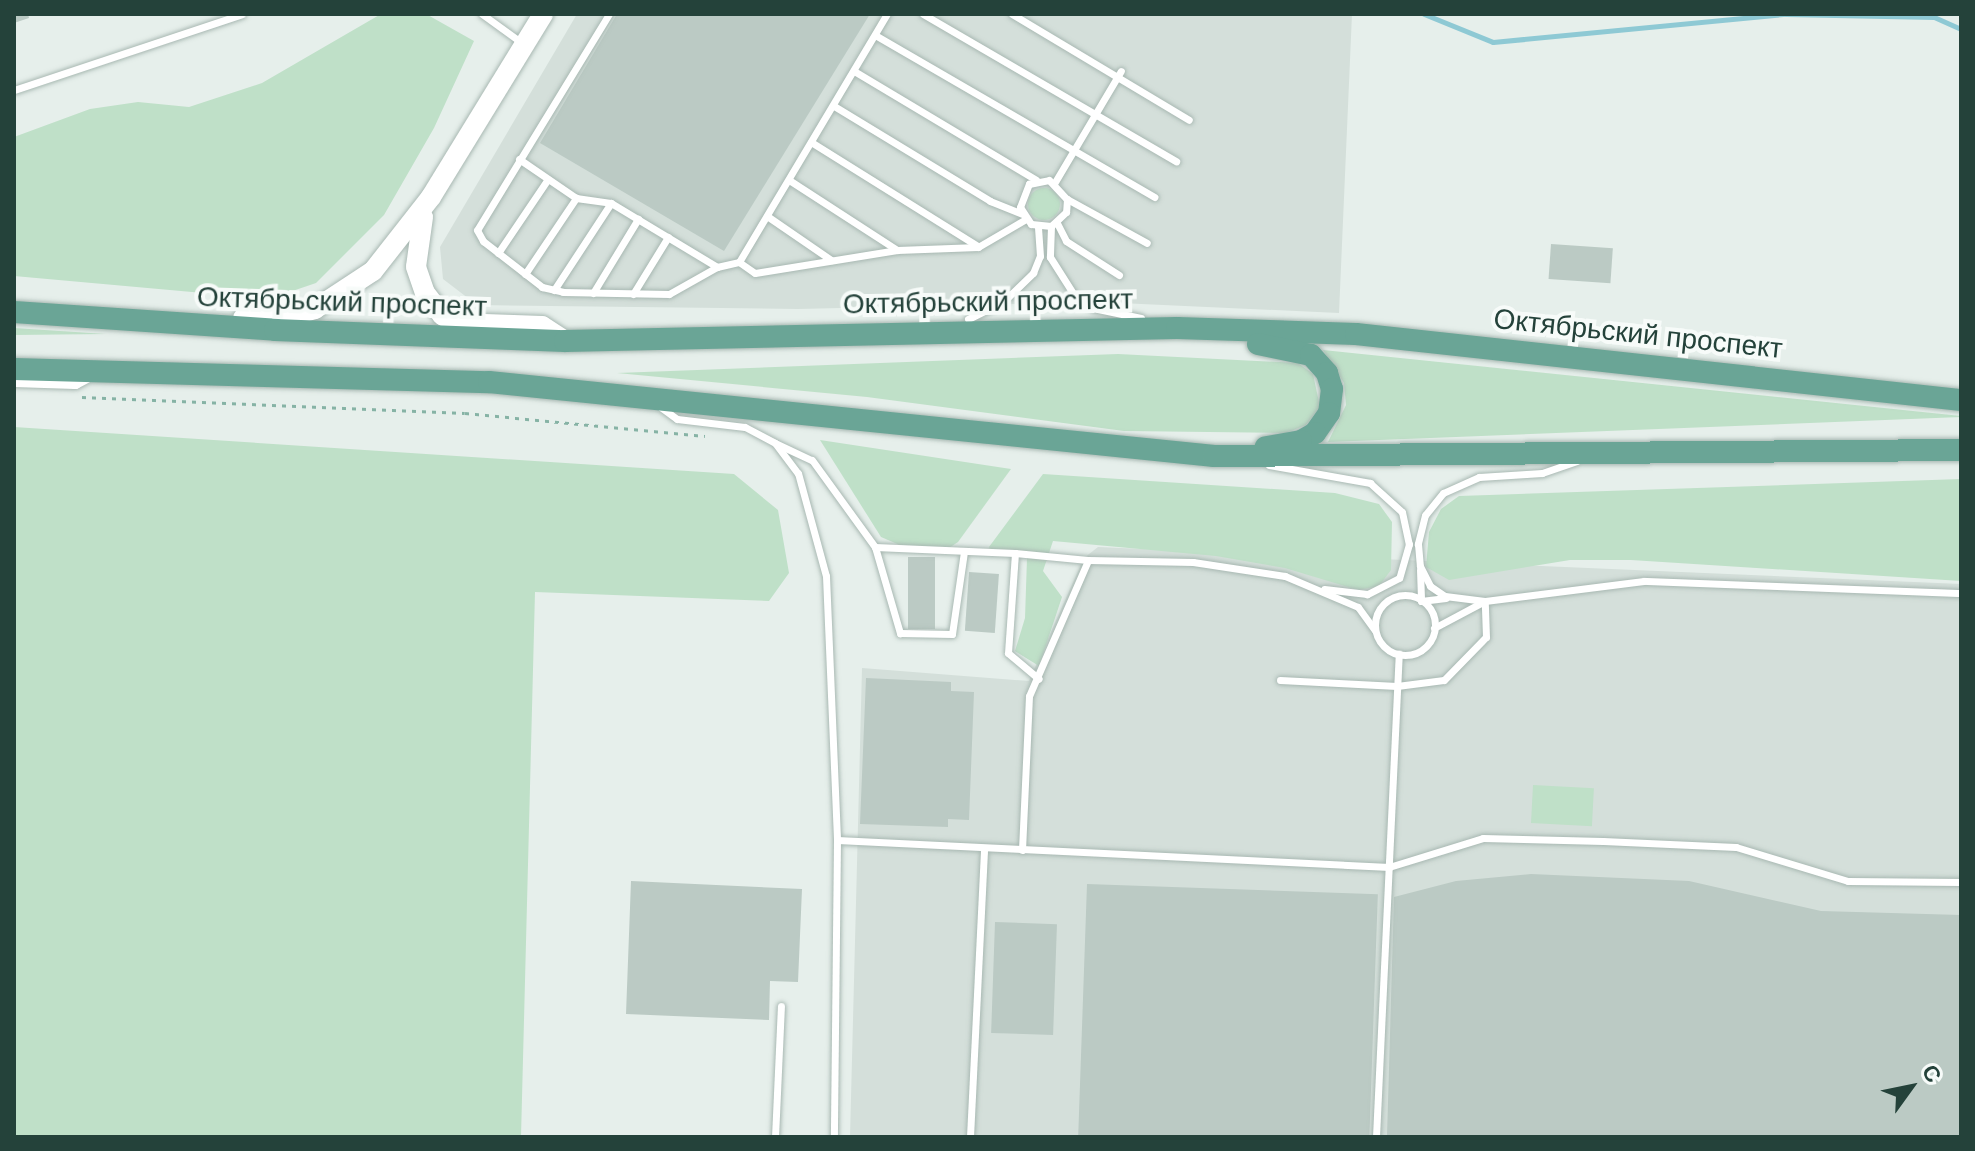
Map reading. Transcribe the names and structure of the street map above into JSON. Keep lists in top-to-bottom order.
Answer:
{
  "streets": {
    "main road": ["Октябрьский проспект"]
  },
  "north": "top right"
}
